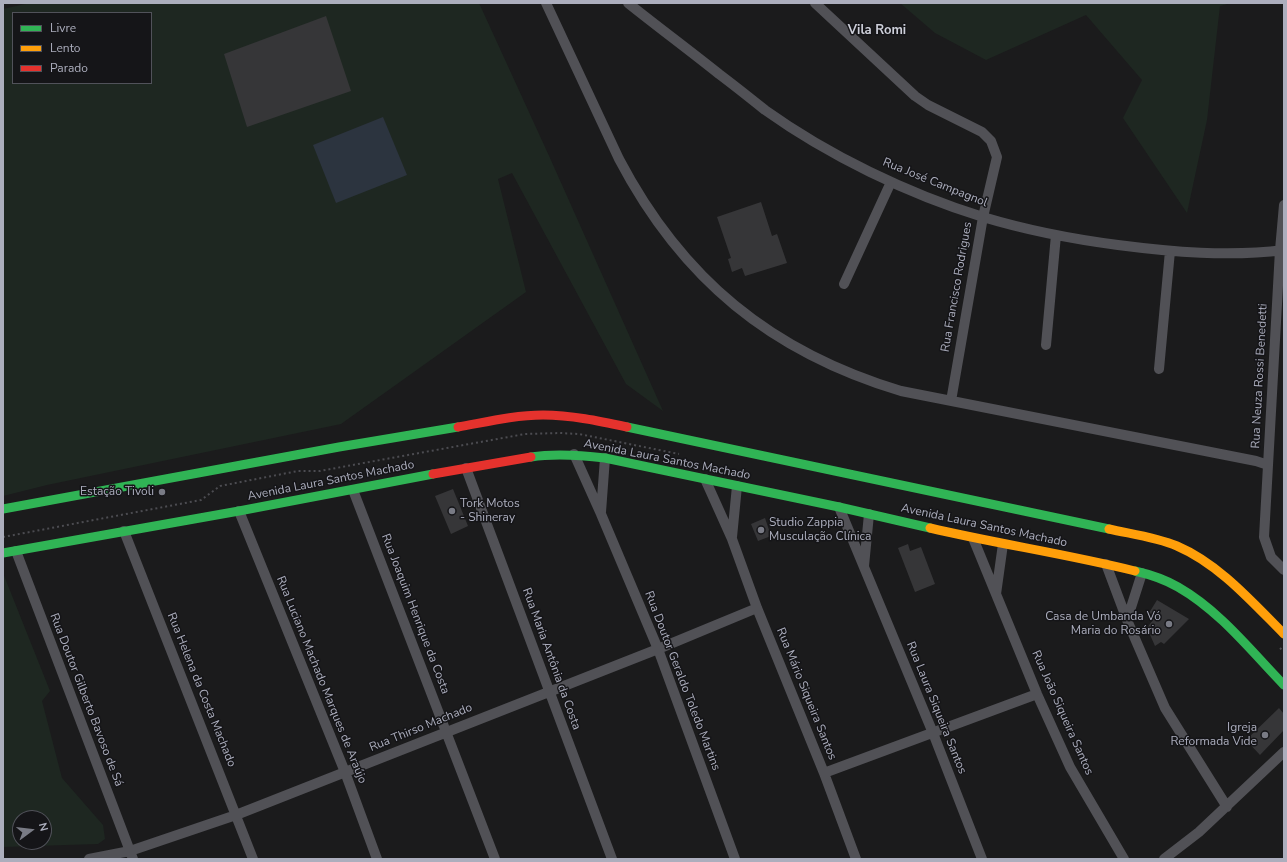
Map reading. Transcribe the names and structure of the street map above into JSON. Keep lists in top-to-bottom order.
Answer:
{
  "streets": {
    "main road": ["Avenida Laura Santos Machado"],
    "street": [
      "Rua José Campagnol",
      "Rua Francisco Rodrigues",
      "Rua Neuza Rossi Benedetti",
      "Rua Joaquim Henrique da Costa",
      "Rua Maria Antônia da Costa",
      "Rua Luciano Machado Marques de Araújo",
      "Rua Doutor Geraldo Toledo Martins",
      "Rua Helena da Costa Machado",
      "Rua Mário Siqueira Santos",
      "Rua Doutor Gilberto Bavoso de Sá",
      "Rua Laura Siqueira Santos",
      "Rua João Siqueira Santos",
      "Rua Thirso Machado"
    ]
  },
  "crossings": [
    ["Rua José Campagnol", "Rua Francisco Rodrigues"],
    ["Rua José Campagnol", "Rua Neuza Rossi Benedetti"],
    ["Avenida Laura Santos Machado", "Rua Joaquim Henrique da Costa"],
    ["Avenida Laura Santos Machado", "Rua Maria Antônia da Costa"],
    ["Avenida Laura Santos Machado", "Rua Luciano Machado Marques de Araújo"],
    ["Avenida Laura Santos Machado", "Rua Doutor Geraldo Toledo Martins"],
    ["Avenida Laura Santos Machado", "Rua Helena da Costa Machado"],
    ["Avenida Laura Santos Machado", "Rua Mário Siqueira Santos"],
    ["Avenida Laura Santos Machado", "Rua Doutor Gilberto Bavoso de Sá"],
    ["Avenida Laura Santos Machado", "Rua Laura Siqueira Santos"],
    ["Avenida Laura Santos Machado", "Rua João Siqueira Santos"],
    ["Rua Joaquim Henrique da Costa", "Rua Thirso Machado"],
    ["Rua Maria Antônia da Costa", "Rua Thirso Machado"],
    ["Rua Luciano Machado Marques de Araújo", "Rua Thirso Machado"],
    ["Rua Doutor Geraldo Toledo Martins", "Rua Thirso Machado"],
    ["Rua Helena da Costa Machado", "Rua Thirso Machado"],
    ["Rua Mário Siqueira Santos", "Rua Thirso Machado"],
    ["Rua Doutor Gilberto Bavoso de Sá", "Rua Thirso Machado"]
  ],
  "districts": ["Vila Romi"],
  "places": [
    "Estação Tivoli",
    "Tork Motos - Shineray",
    "Studio Zappia Musculação Clínica",
    "Casa de Umbanda Vó Maria do Rosário",
    "Igreja Reformada Vide"
  ],
  "legend": ["Livre", "Lento", "Parado"],
  "north": "right"
}
